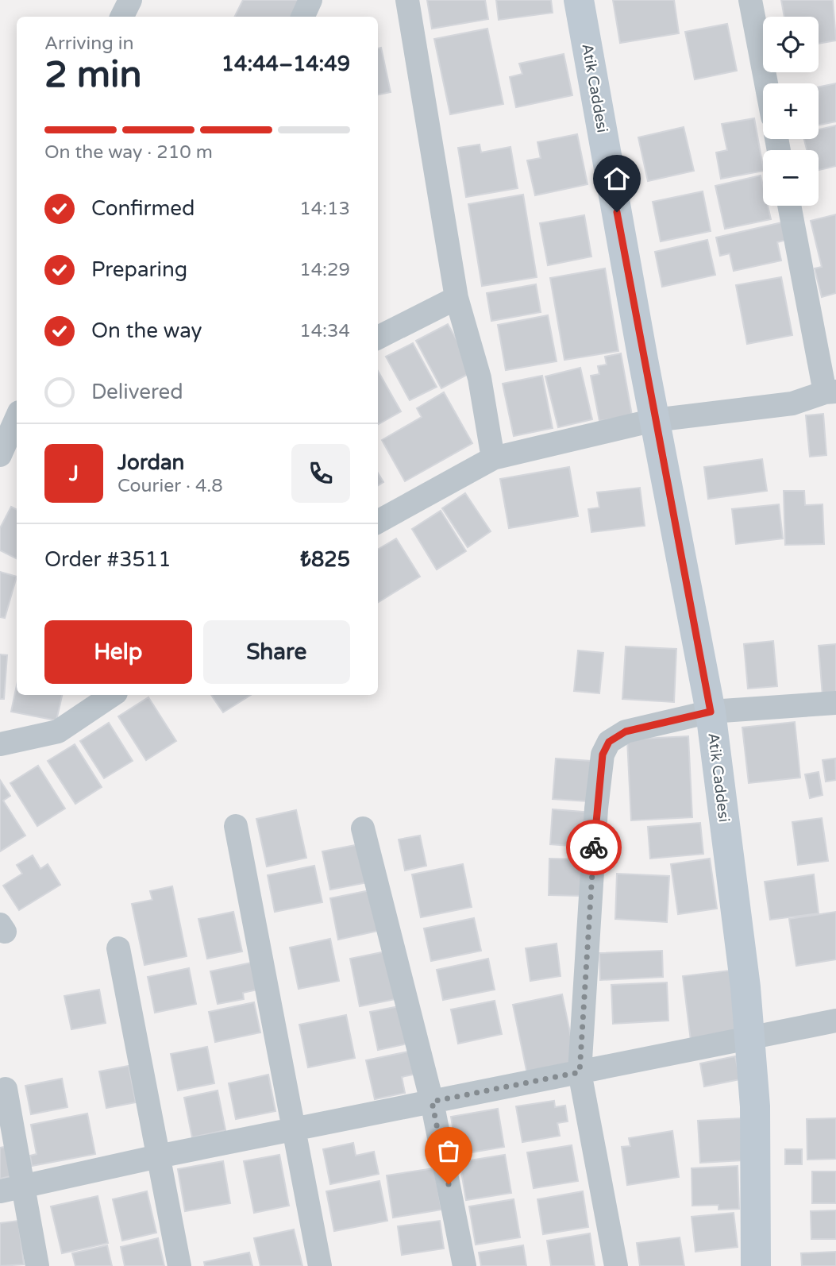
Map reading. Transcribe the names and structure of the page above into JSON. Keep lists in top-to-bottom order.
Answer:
{
  "streets": {
    "street": ["Atik Caddesi"]
  },
  "page": {
    "map_buttons": ["+", "−"],
    "heading": ["2 min", "Arriving in", "14:44–14:49"],
    "panel": [
      "Jordan",
      "Courier · 4.8",
      "Order #3511",
      "₺825"
    ],
    "bar": "On the way · 210 m",
    "list": [
      ["Confirmed", "14:13"],
      ["Preparing", "14:29"],
      ["On the way", "14:34"],
      "Delivered"
    ],
    "round": "J",
    "buttons": ["Help", "Share"]
  }
}
